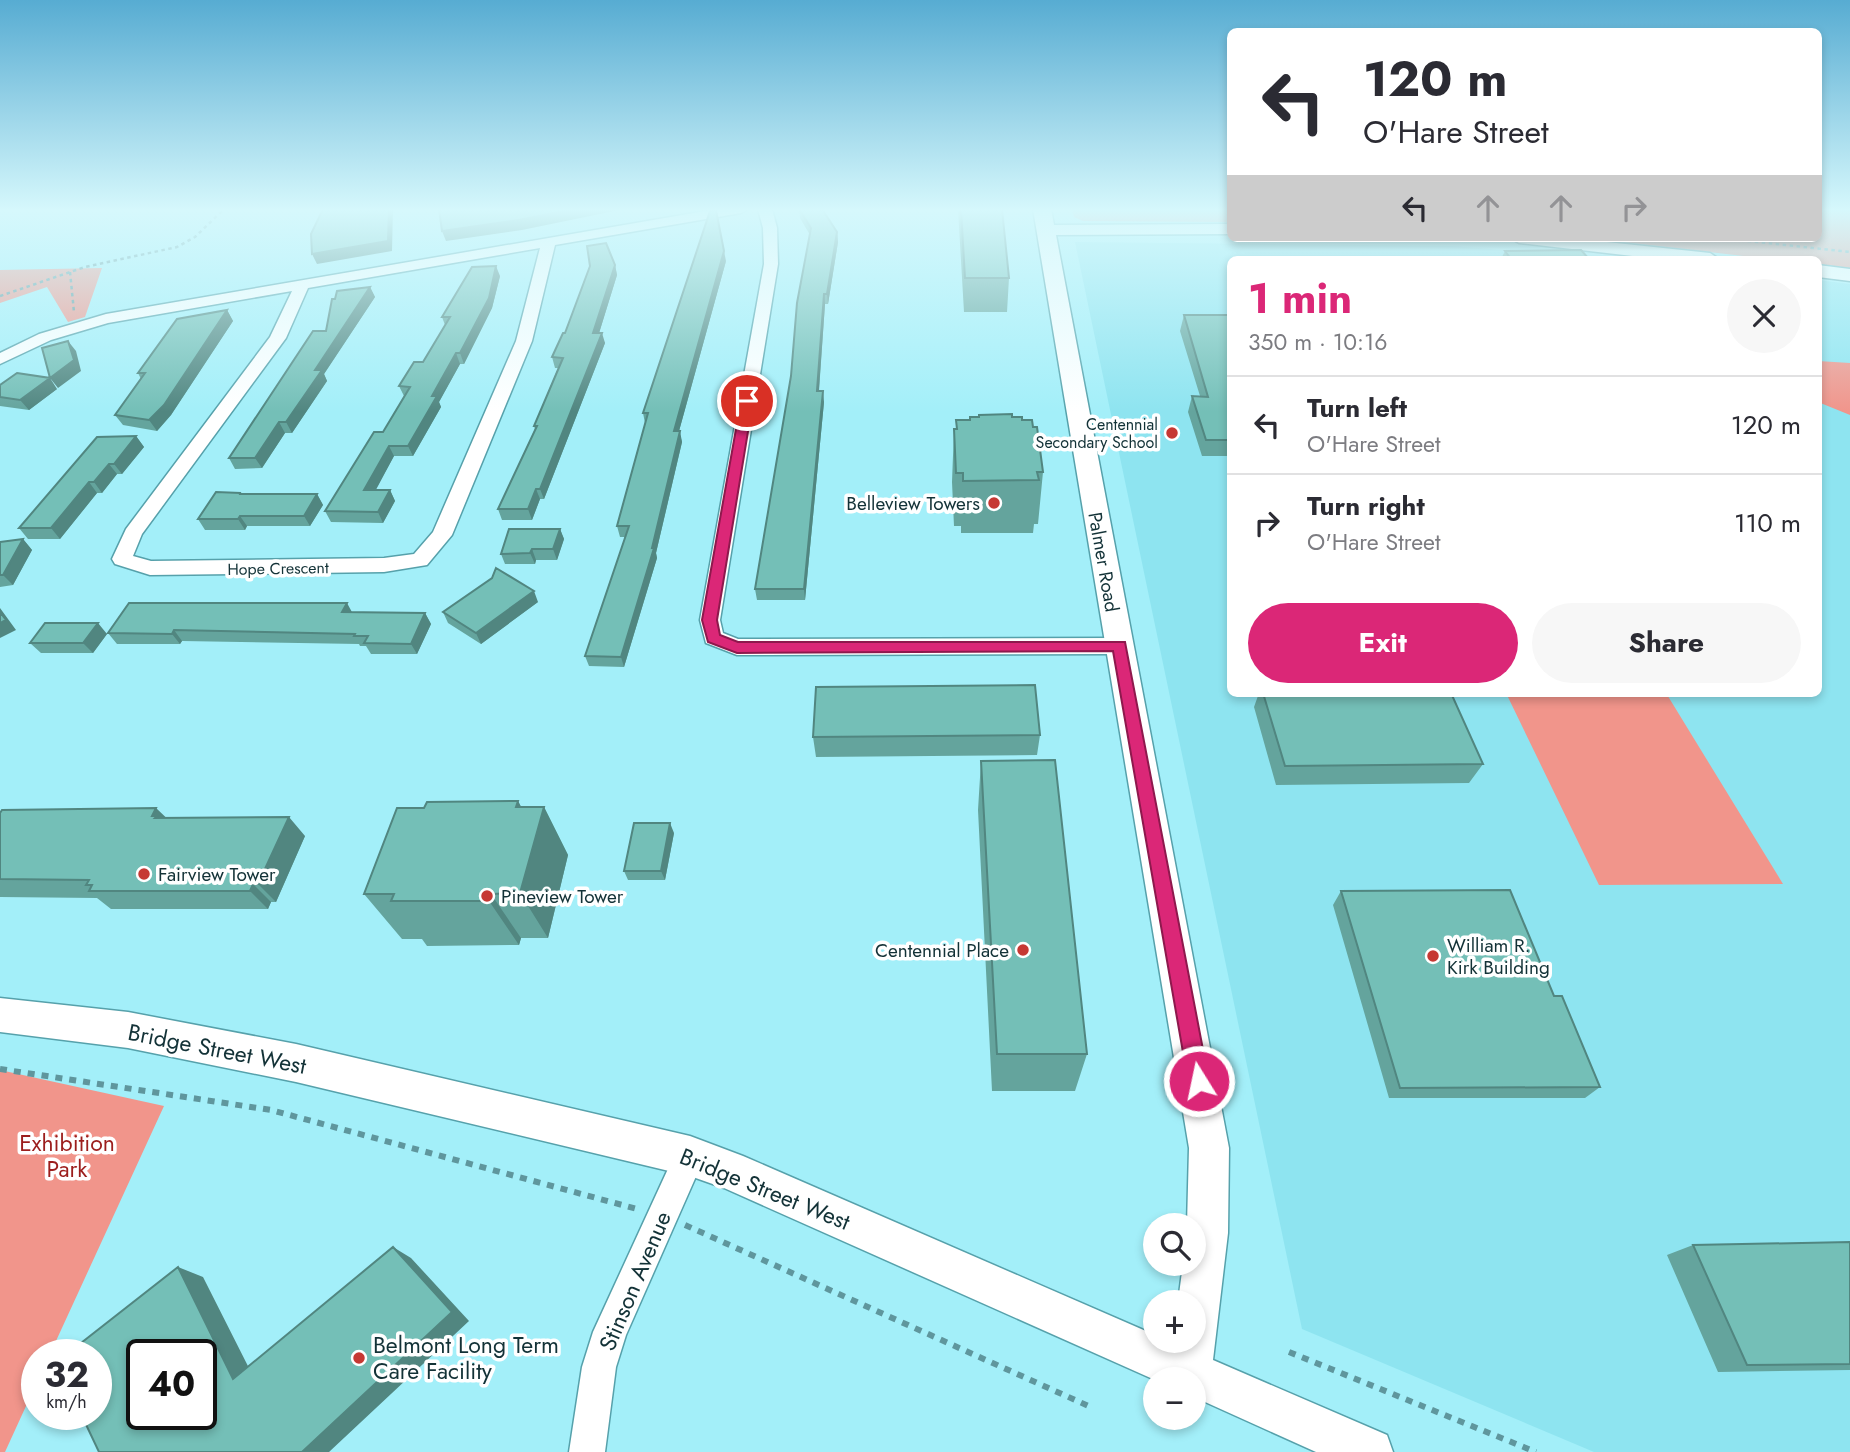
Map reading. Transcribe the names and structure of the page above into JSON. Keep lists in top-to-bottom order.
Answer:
{
  "streets": {
    "street": [
      "Palmer Road",
      "Hope Crescent",
      "Bridge Street West",
      "Stinson Avenue"
    ]
  },
  "crossings": [
    ["Bridge Street West", "Stinson Avenue"]
  ],
  "parks": ["Exhibition Park"],
  "places": [
    "Centennial Secondary School",
    "Belleview Towers",
    "Fairview Tower",
    "Pineview Tower",
    "Centennial Place",
    "William R. Kirk Building",
    "Belmont Long Term Care Facility"
  ],
  "page": {
    "turn": ["120 m", "O'Hare Street"],
    "heading": ["1 min", "350 m · 10:16"],
    "list": [
      {
        "name": "Turn left",
        "note": "O'Hare Street",
        "value": "120 m"
      },
      {
        "name": "Turn right",
        "note": "O'Hare Street",
        "value": "110 m"
      }
    ],
    "buttons": ["Exit", "Share"],
    "map_buttons": ["+", "−"],
    "speed": "32 km/h",
    "limit": "40"
  }
}
